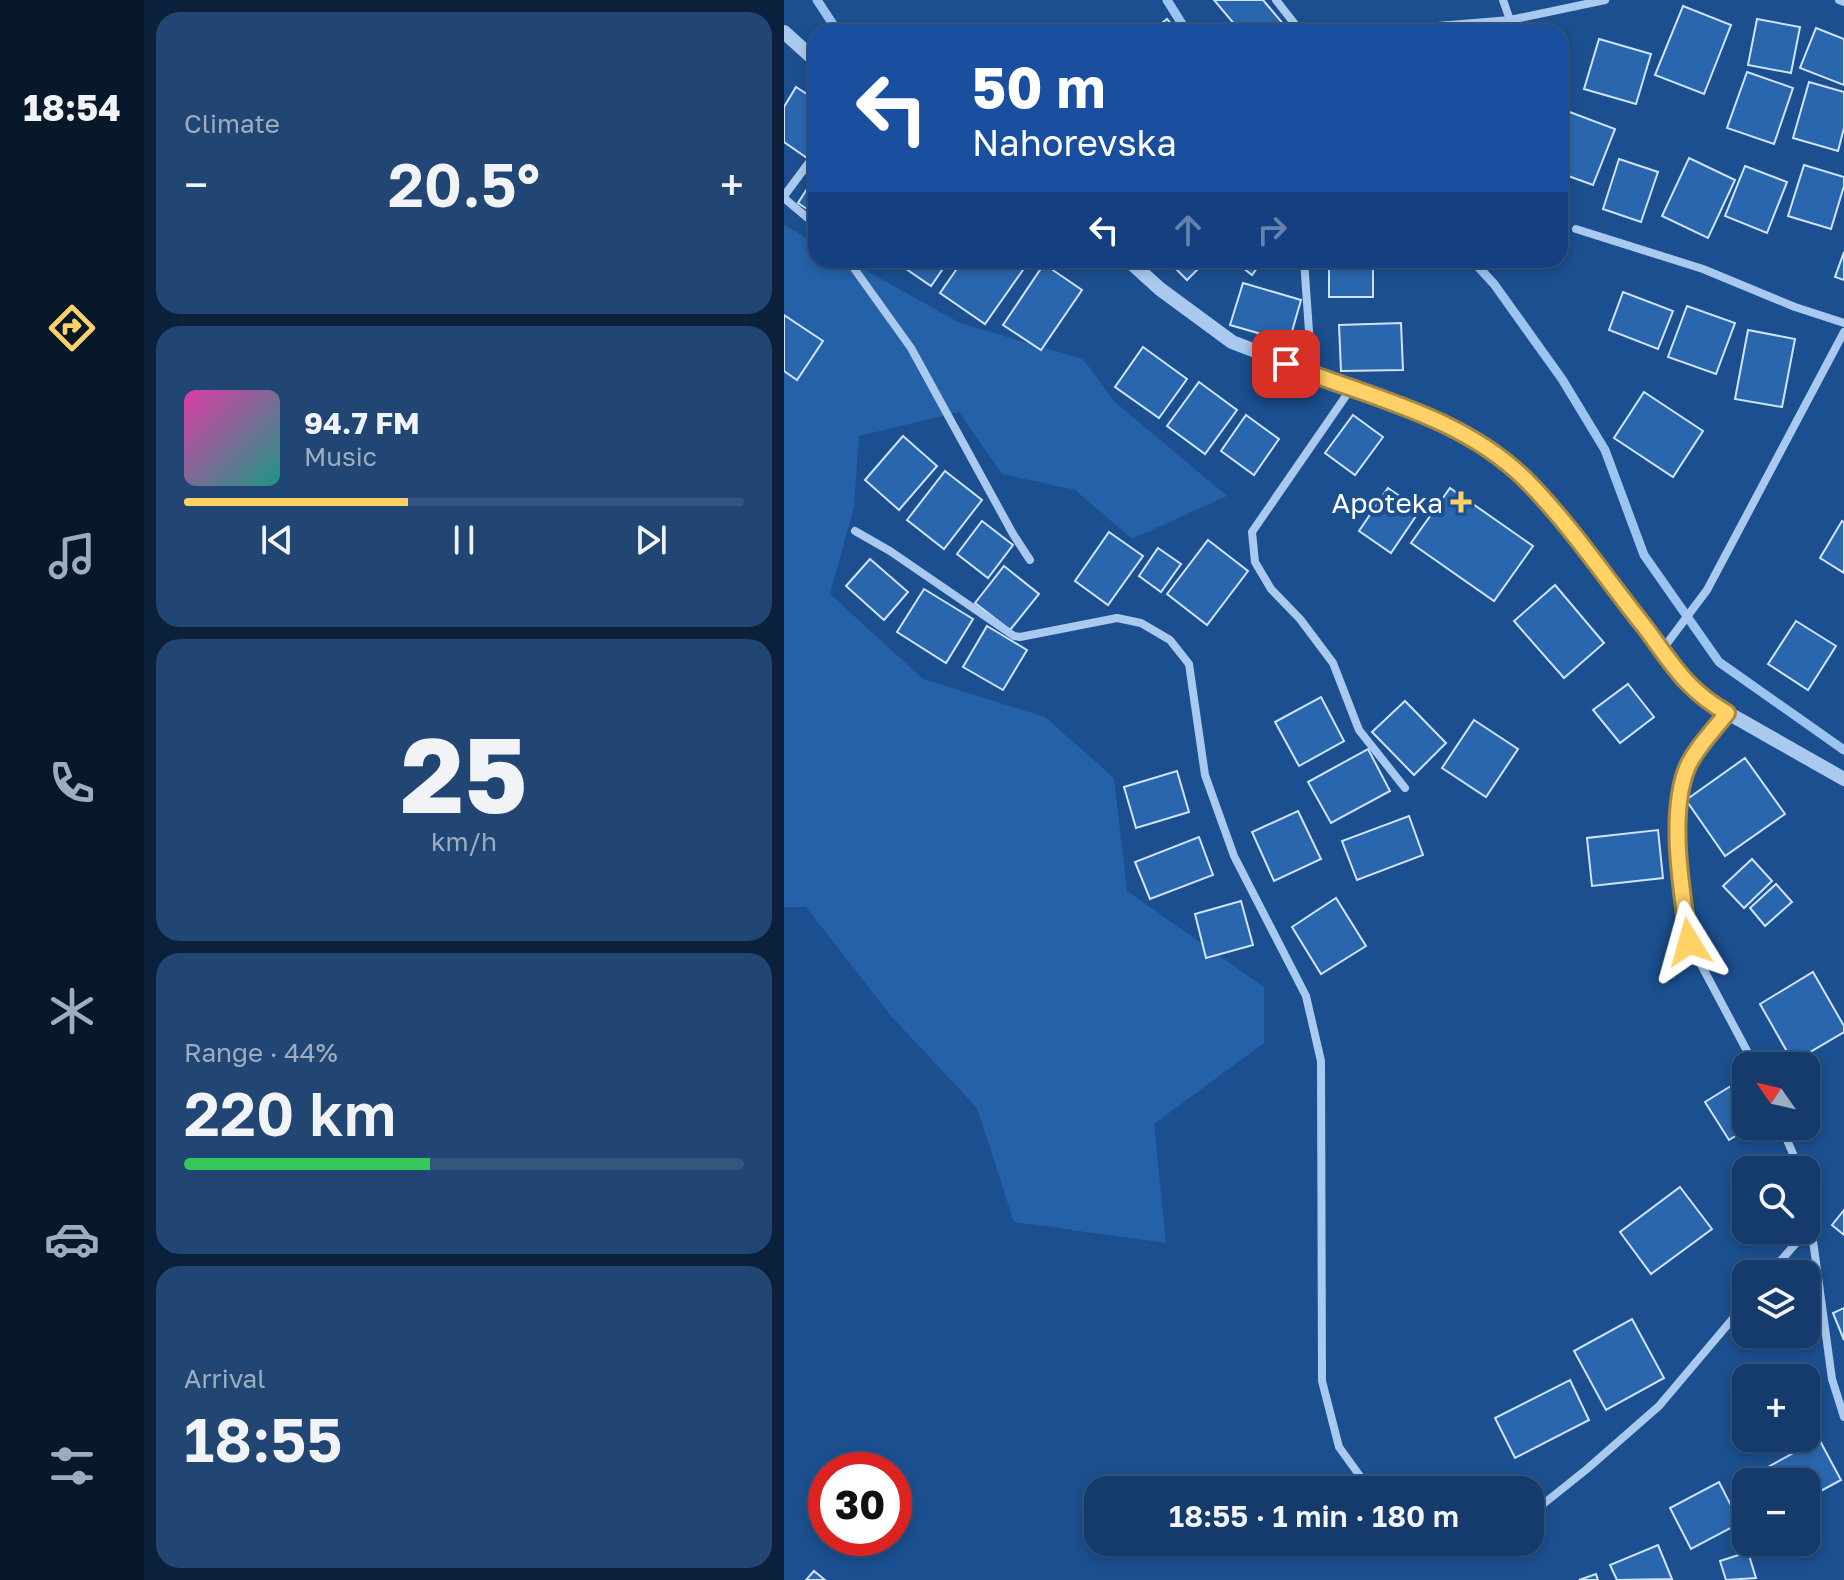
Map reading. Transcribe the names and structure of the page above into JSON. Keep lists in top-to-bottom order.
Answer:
{
  "places": {
    "health": ["Apoteka"]
  },
  "north": "top left",
  "page": {
    "tabs": "18:54",
    "tile": [
      "Climate",
      ["25", "km/h"],
      ["Range · 44%", "220 km"],
      ["Arrival", "18:55"]
    ],
    "turn": ["50 m", "Nahorevska"],
    "heat": ["−", "20.5°", "+"],
    "song": ["94.7 FM", "Music"],
    "map_buttons": ["+", "−"],
    "limit": "30",
    "trip": "18:55 · 1 min · 180 m"
  }
}
